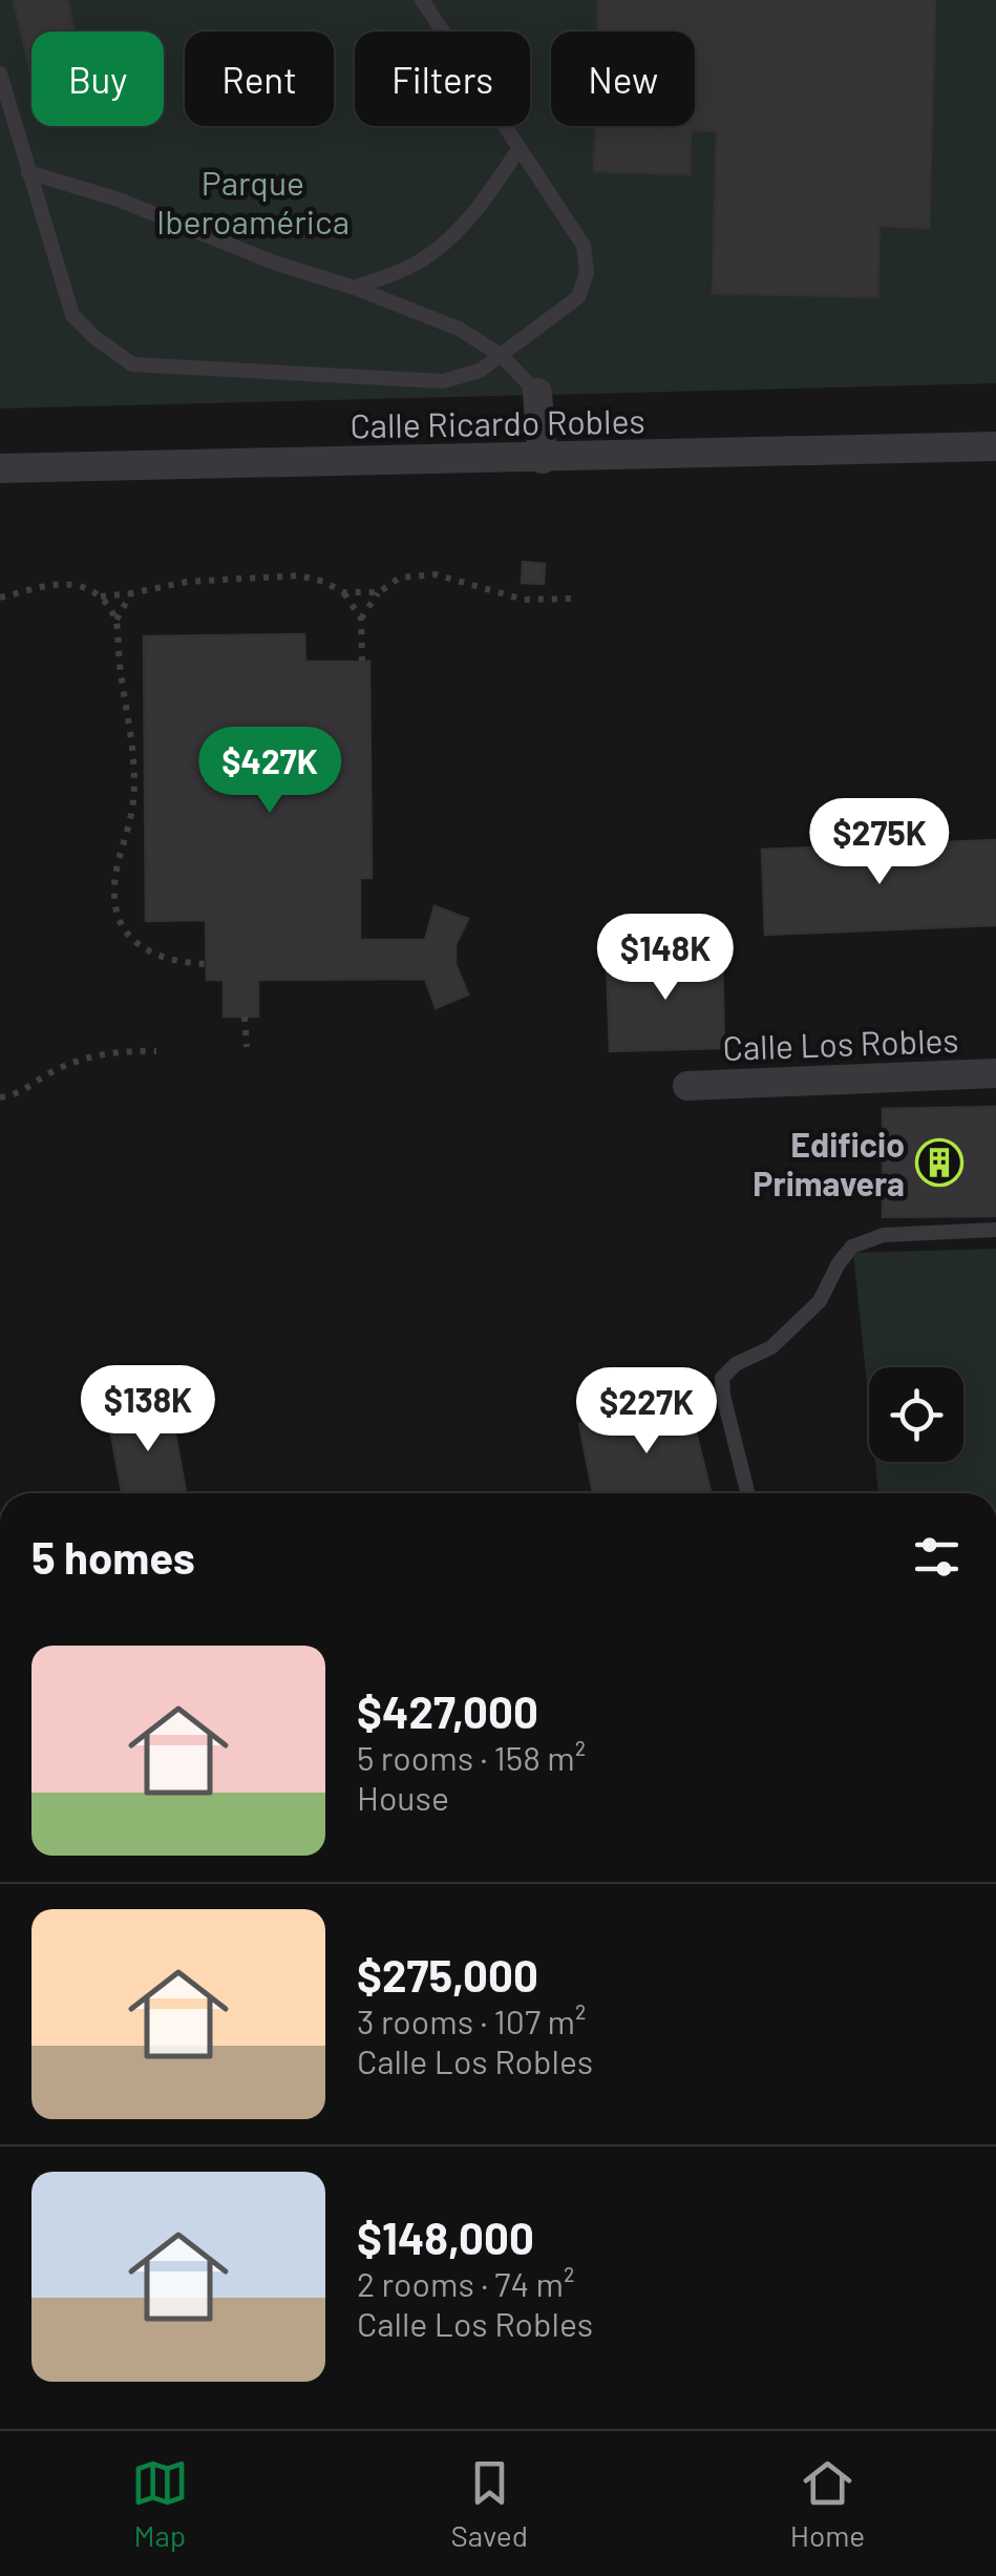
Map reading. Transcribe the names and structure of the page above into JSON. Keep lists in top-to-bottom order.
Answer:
{
  "streets": {
    "street": ["Calle Ricardo Robles", "Calle Los Robles"]
  },
  "parks": ["Parque Iberoamérica"],
  "places": {
    "building": ["Edificio Primavera"]
  },
  "page": {
    "chip": [
      "Buy",
      "Rent",
      "Filters",
      "New"
    ],
    "price": [
      "$427K",
      "$275K",
      "$148K",
      "$138K",
      "$227K"
    ],
    "heading": "5 homes",
    "list": [
      {
        "name": "$427,000",
        "note": "5 rooms · 158 m² · House"
      },
      {
        "name": "$275,000",
        "note": "3 rooms · 107 m² · Calle Los Robles"
      },
      {
        "name": "$148,000",
        "note": "2 rooms · 74 m² · Calle Los Robles"
      }
    ],
    "tabs": ["Map", "Saved", "Home"]
  }
}
